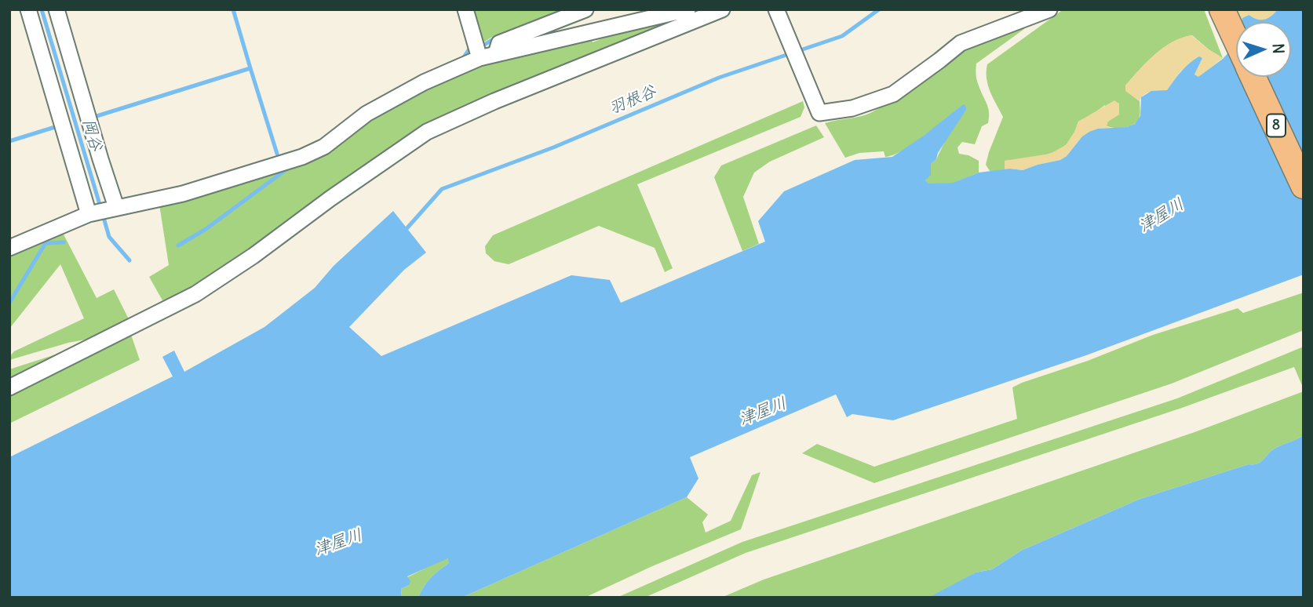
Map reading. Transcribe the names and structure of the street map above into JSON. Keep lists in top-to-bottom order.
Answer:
{
  "streets": {
    "main road": ["8"]
  },
  "water": ["羽根谷", "岡谷", "津屋川"],
  "north": "right"
}
